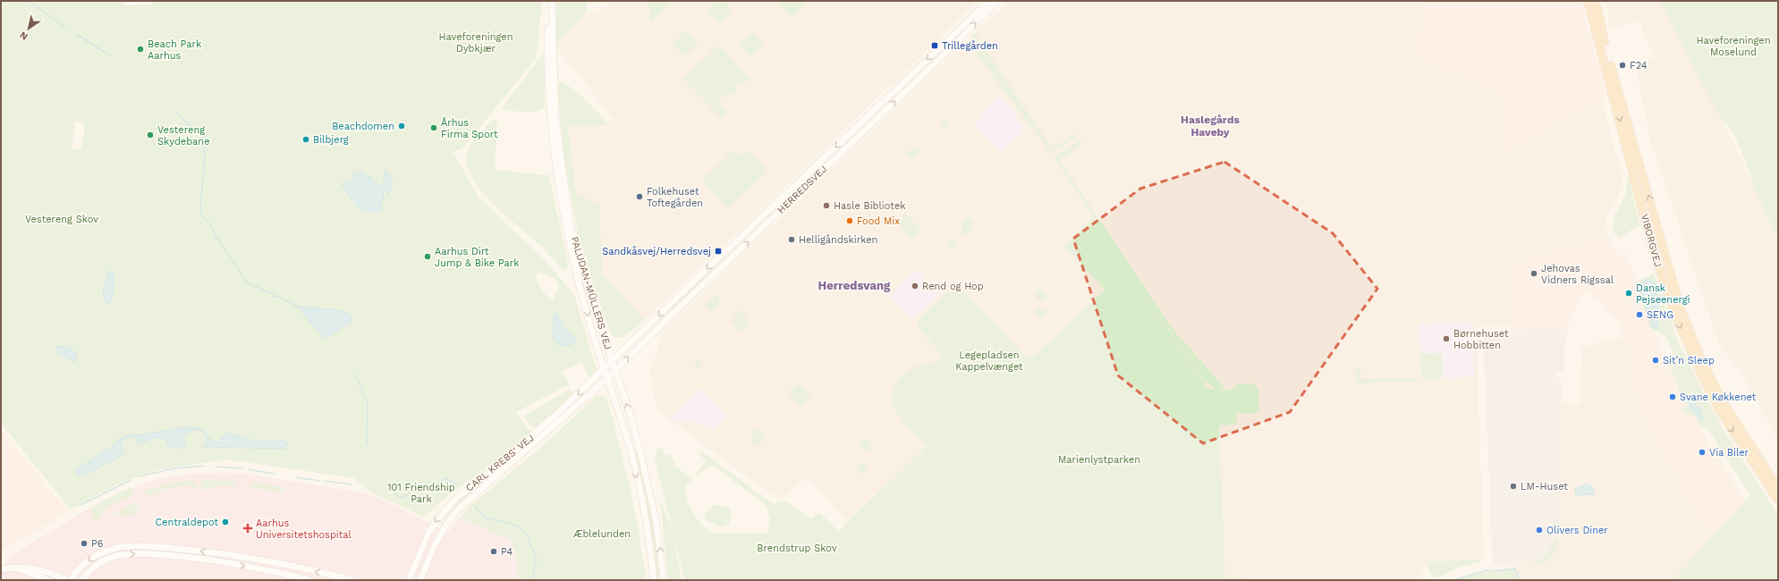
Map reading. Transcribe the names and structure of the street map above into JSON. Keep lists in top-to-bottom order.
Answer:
{
  "streets": {
    "main road": ["VIBORGVEJ"],
    "street": ["HERREDSVEJ", "PALUDAN-MÜLLERS VEJ", "CARL KREBS' VEJ"]
  },
  "crossings": [
    ["HERREDSVEJ", "PALUDAN-MÜLLERS VEJ"],
    ["HERREDSVEJ", "CARL KREBS' VEJ"],
    ["PALUDAN-MÜLLERS VEJ", "CARL KREBS' VEJ"]
  ],
  "districts": ["Haslegårds Haveby", "Herredsvang"],
  "parks": [
    "Haveforeningen Dybkjær",
    "Haveforeningen Moselund",
    "Vestereng Skov",
    "Legepladsen Kappelvænget",
    "Marienlystparken",
    "101 Friendship Park",
    "Æblelunden",
    "Brendstrup Skov"
  ],
  "places": {
    "transit": ["Trillegården", "Sandkåsvej/Herredsvej"],
    "other": [
      "Beach Park Aarhus",
      "F24",
      "Beachdomen",
      "Århus Firma Sport",
      "Vestereng Skydebane",
      "Bilbjerg",
      "Folkehuset Toftegården",
      "Hasle Bibliotek",
      "Food Mix",
      "Helligåndskirken",
      "Aarhus Dirt Jump & Bike Park",
      "Jehovas Vidners Rigssal",
      "Rend og Hop",
      "Dansk Pejseenergi",
      "SENG",
      "Børnehuset Hobbitten",
      "Sit’n Sleep",
      "Svane Køkkenet",
      "Via Biler",
      "LM-Huset",
      "Centraldepot",
      "Olivers Diner",
      "P6",
      "P4"
    ],
    "health": ["Aarhus Universitetshospital"]
  },
  "north": "bottom left"
}
